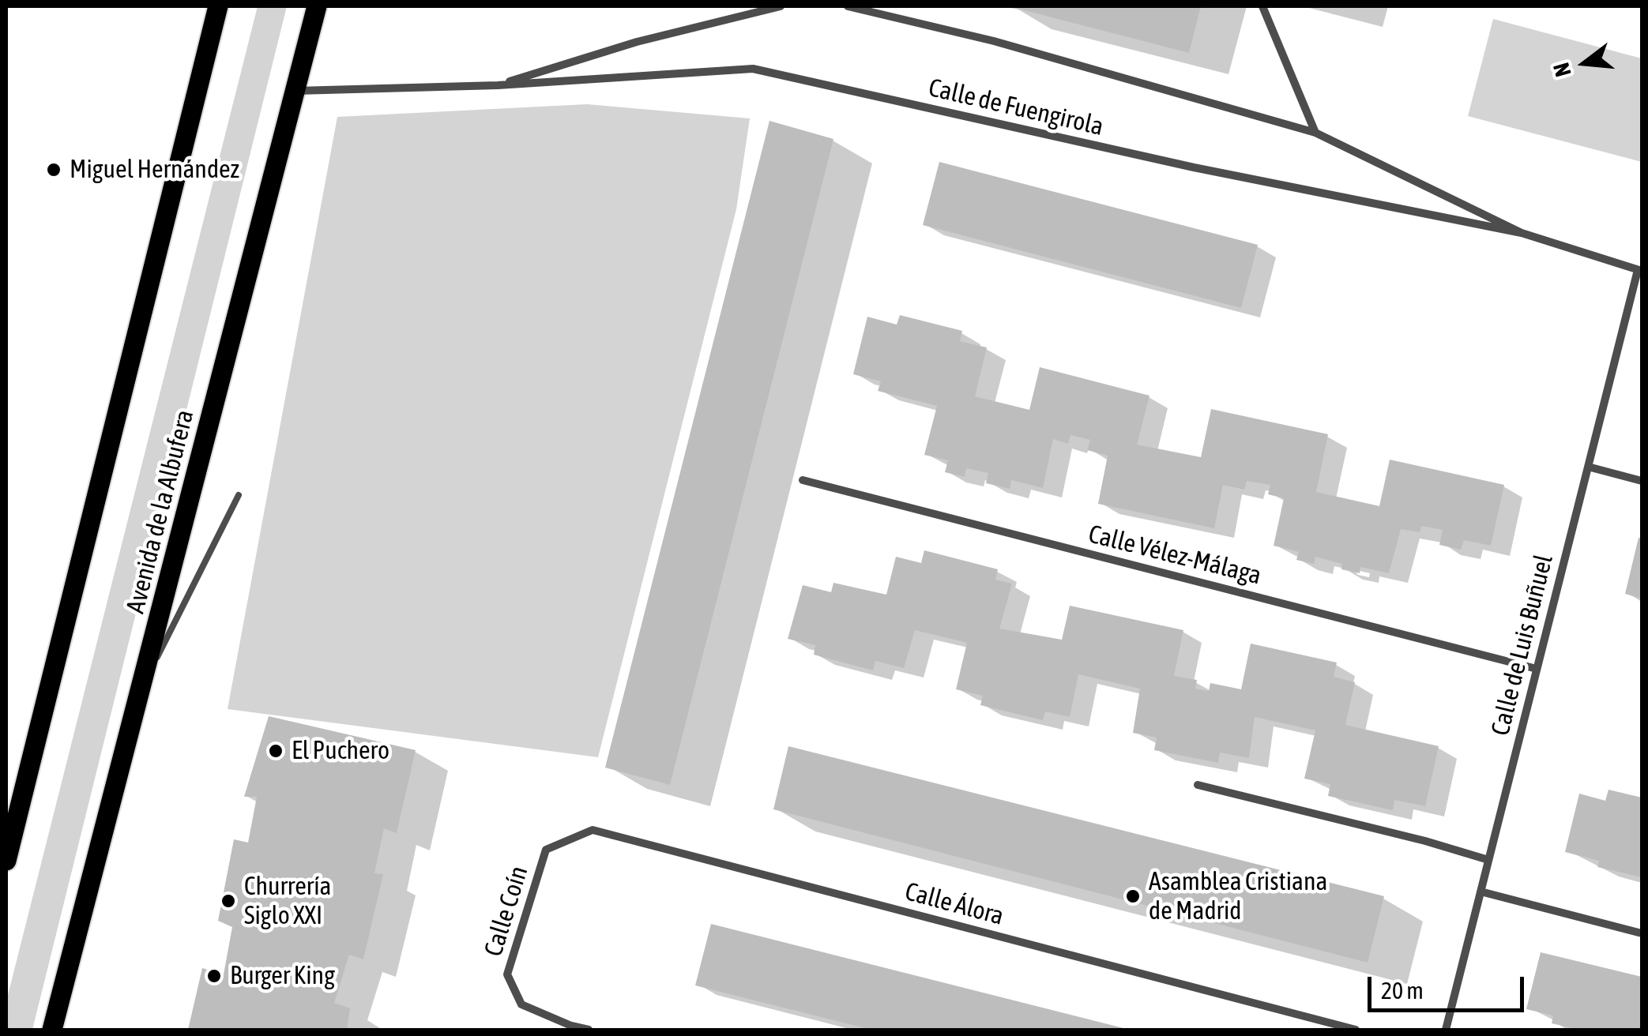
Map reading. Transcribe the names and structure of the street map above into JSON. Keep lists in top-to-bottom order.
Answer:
{
  "streets": {
    "main road": ["Avenida de la Albufera"],
    "street": [
      "Calle de Fuengirola",
      "Calle Vélez-Málaga",
      "Calle de Luis Buñuel",
      "Calle Álora",
      "Calle Coín"
    ]
  },
  "crossings": [
    ["Calle de Fuengirola", "Avenida de la Albufera"],
    ["Calle de Fuengirola", "Calle de Luis Buñuel"],
    ["Calle Vélez-Málaga", "Calle de Luis Buñuel"],
    ["Calle Álora", "Calle Coín"]
  ],
  "places": [
    "Miguel Hernández",
    "El Puchero",
    "Asamblea Cristiana de Madrid",
    "Churrería Siglo XXI",
    "Burger King"
  ],
  "scale_bar": "20 m",
  "north": "left"
}
